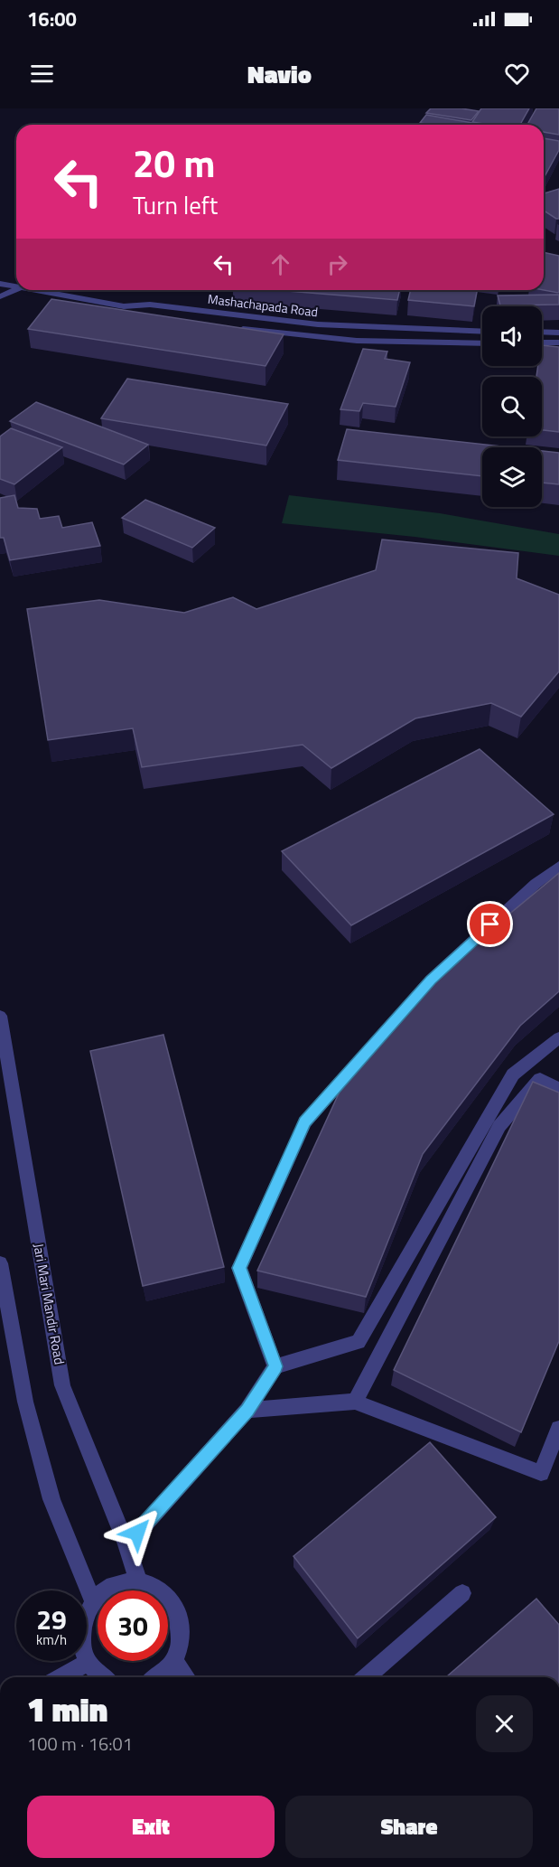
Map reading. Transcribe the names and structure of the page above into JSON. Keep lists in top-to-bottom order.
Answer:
{
  "streets": {
    "street": ["Mashachapada Road", "Jari Mari Mandir Road"]
  },
  "page": {
    "status": "16:00",
    "header": "Navio",
    "turn": ["20 m", "Turn left"],
    "speed": "29 km/h",
    "limit": "30",
    "heading": ["1 min", "100 m · 16:01"],
    "buttons": ["Exit", "Share"]
  }
}
